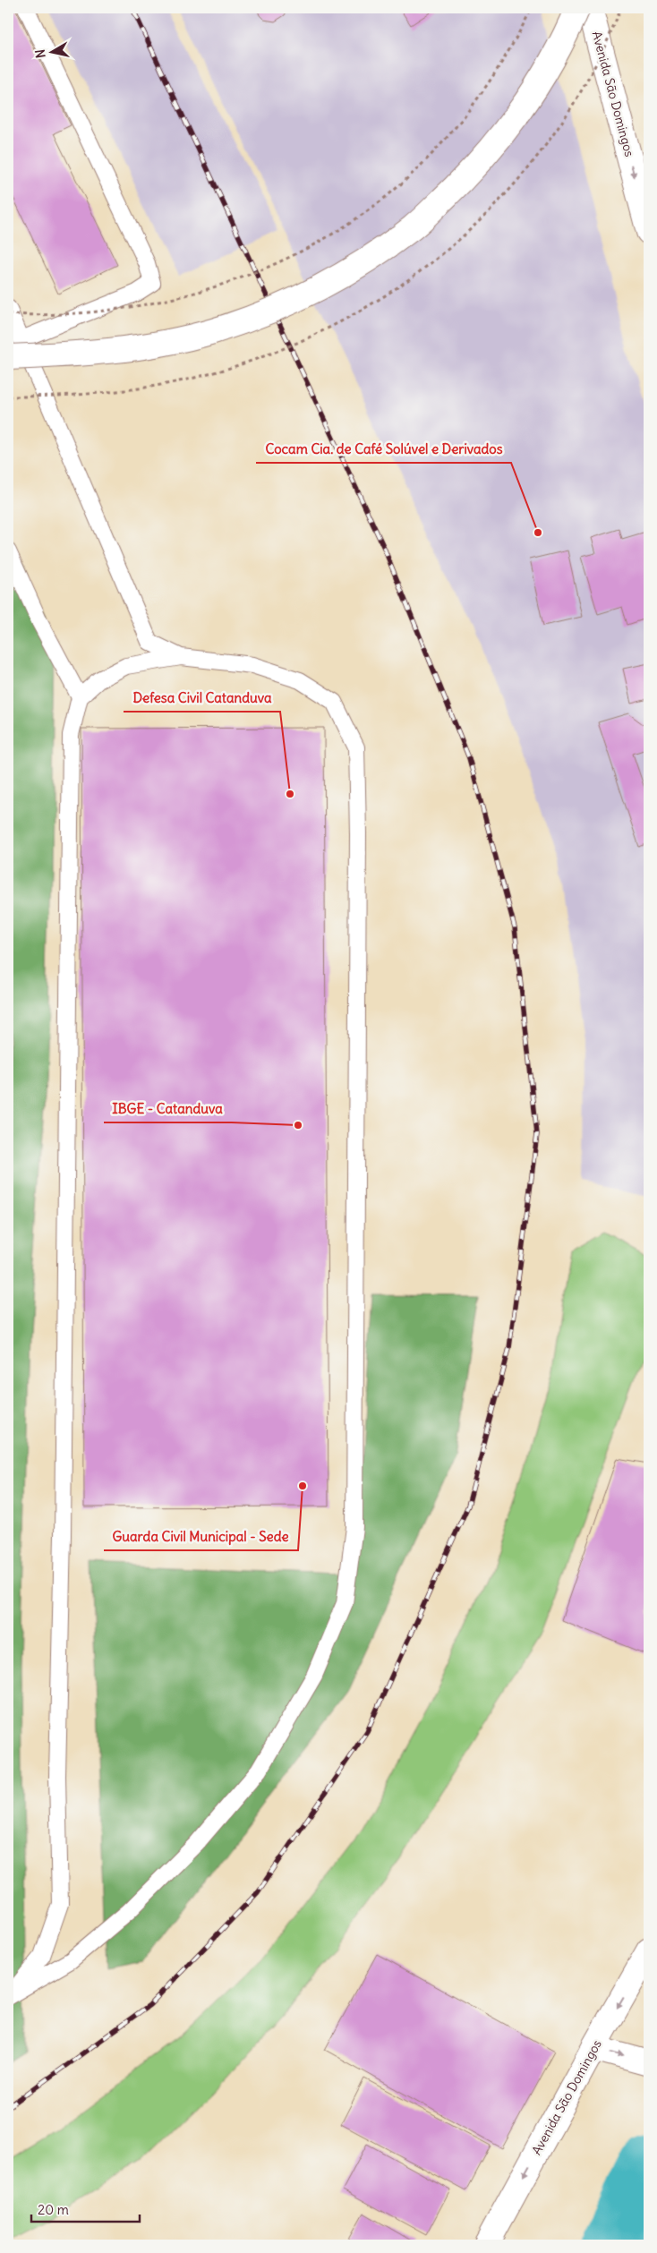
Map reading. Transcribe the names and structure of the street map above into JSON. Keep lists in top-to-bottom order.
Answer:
{
  "streets": {
    "street": ["Avenida São Domingos"]
  },
  "one_way": ["Avenida São Domingos"],
  "places": [
    "Cocam Cia. de Café Solúvel e Derivados",
    "Defesa Civil Catanduva",
    "IBGE - Catanduva",
    "Guarda Civil Municipal - Sede"
  ],
  "scale_bar": "20 m",
  "north": "left"
}
